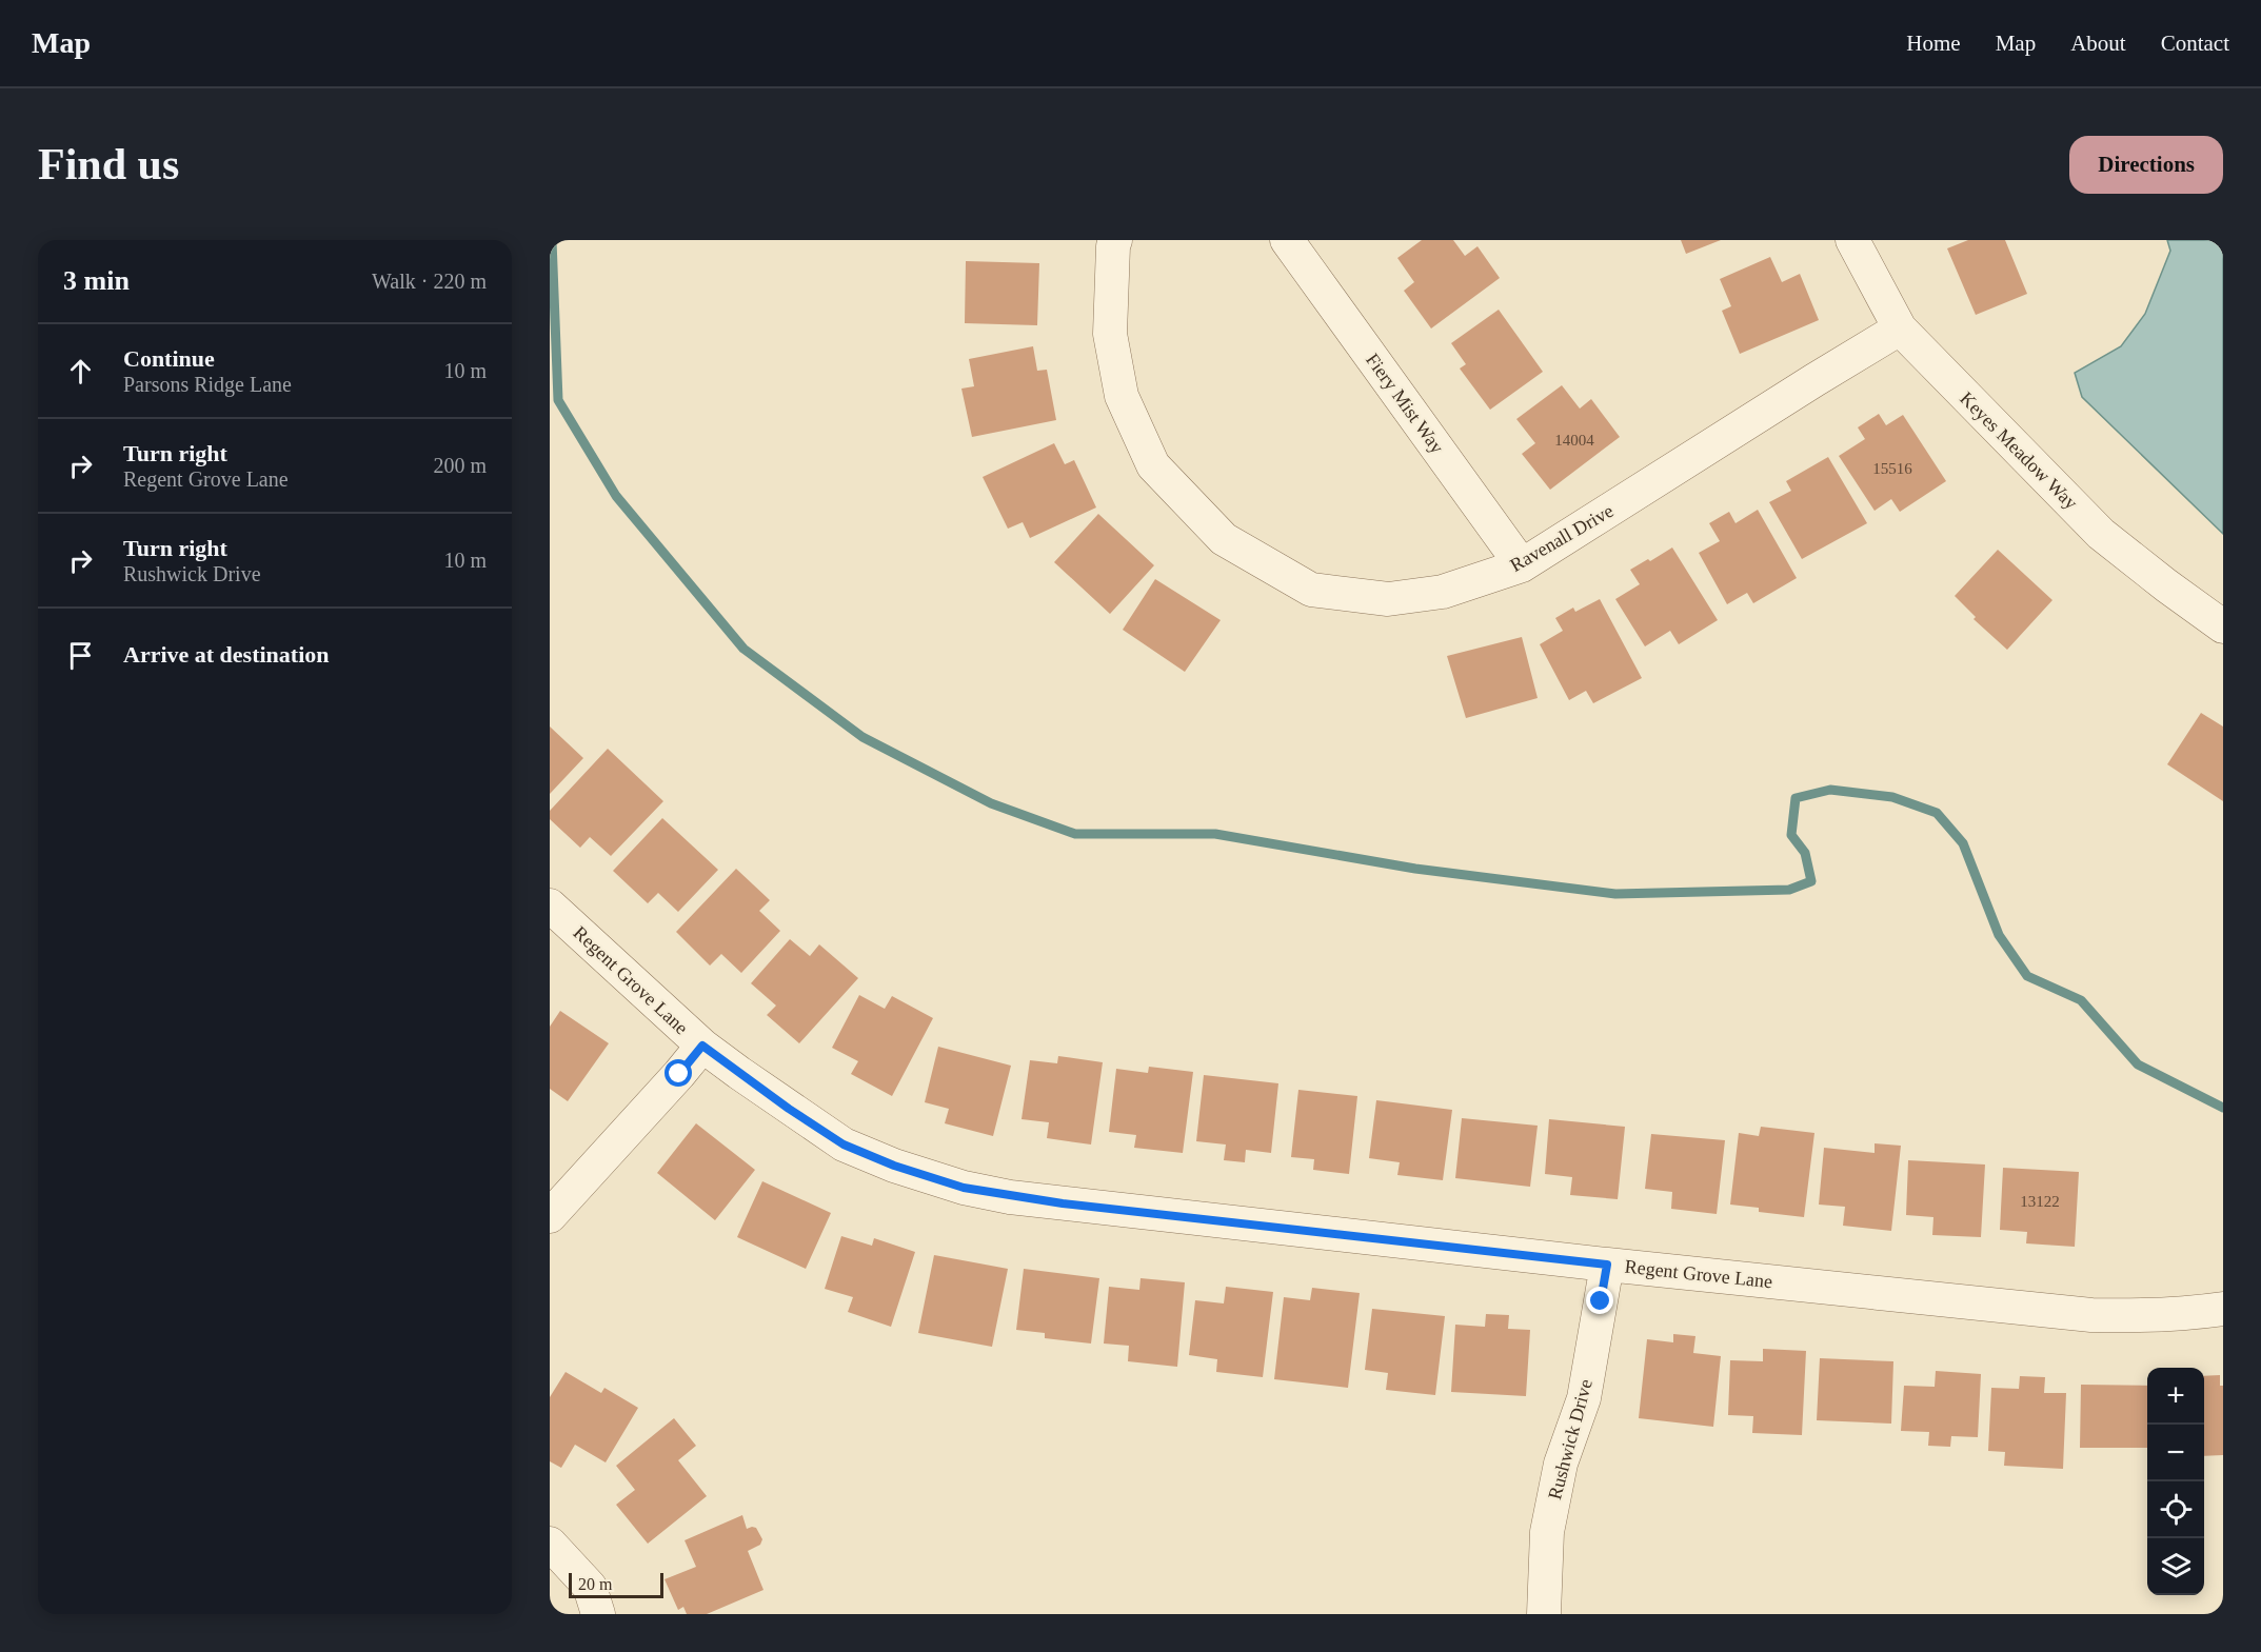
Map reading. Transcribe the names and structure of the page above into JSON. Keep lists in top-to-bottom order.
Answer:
{
  "streets": {
    "street": [
      "Fiery Mist Way",
      "Keyes Meadow Way",
      "Ravenall Drive",
      "Regent Grove Lane",
      "Rushwick Drive"
    ]
  },
  "crossings": [
    ["Fiery Mist Way", "Ravenall Drive"],
    ["Keyes Meadow Way", "Ravenall Drive"],
    ["Regent Grove Lane", "Rushwick Drive"]
  ],
  "house_numbers": ["14004", "15516", "13122"],
  "scale_bar": "20 m",
  "page": {
    "header": "Map",
    "nav": [
      "Home",
      "Map",
      "About",
      "Contact"
    ],
    "buttons": "Directions",
    "title": "Find us",
    "heading": ["3 min", "Walk · 220 m"],
    "list": [
      ["Continue", "Parsons Ridge Lane", "10 m"],
      ["Turn right", "Regent Grove Lane", "200 m"],
      ["Turn right", "Rushwick Drive", "10 m"],
      "Arrive at destination"
    ],
    "map_buttons": ["+", "−"],
    "scale": "20 m"
  }
}
